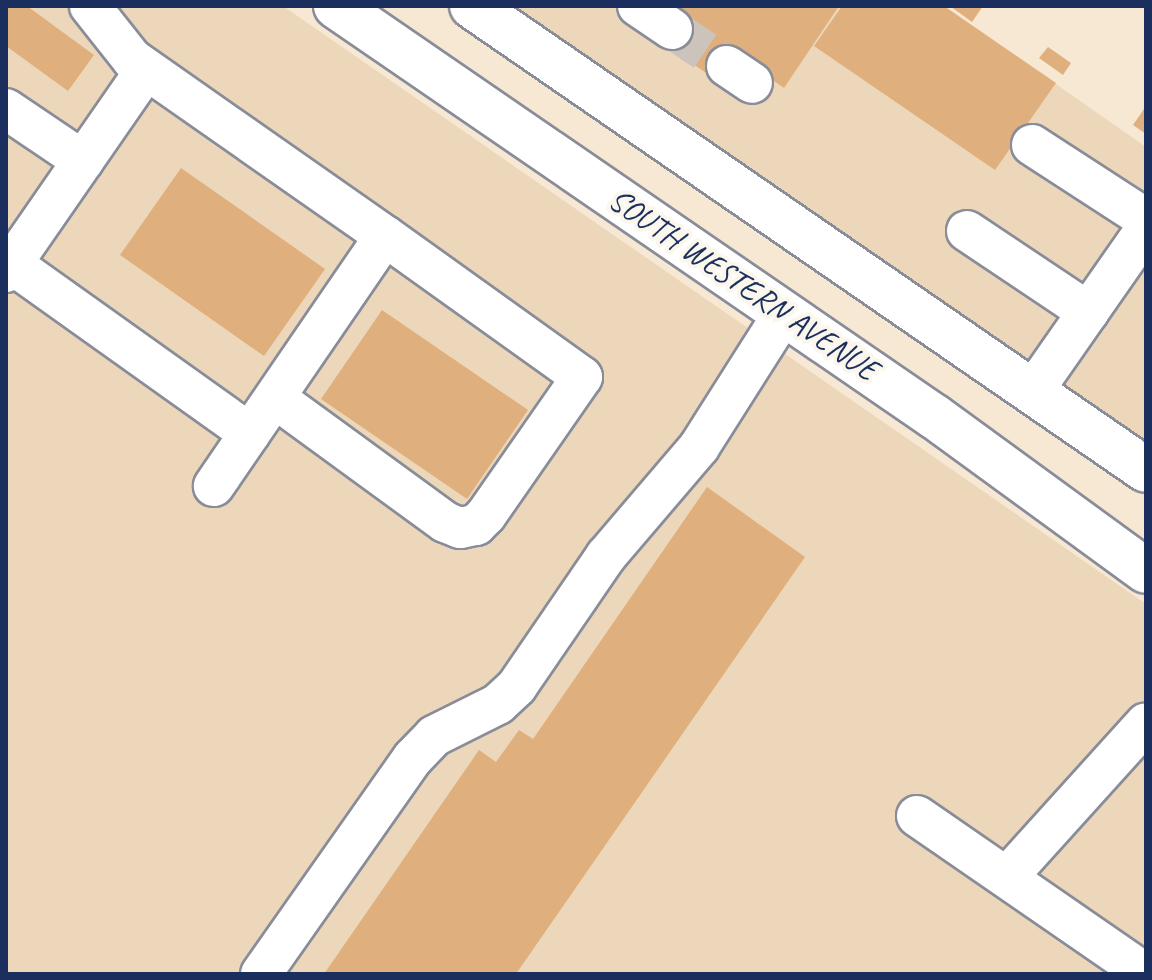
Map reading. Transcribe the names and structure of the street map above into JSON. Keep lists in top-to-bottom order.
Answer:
{
  "streets": {
    "main road": ["SOUTH WESTERN AVENUE"]
  }
}
